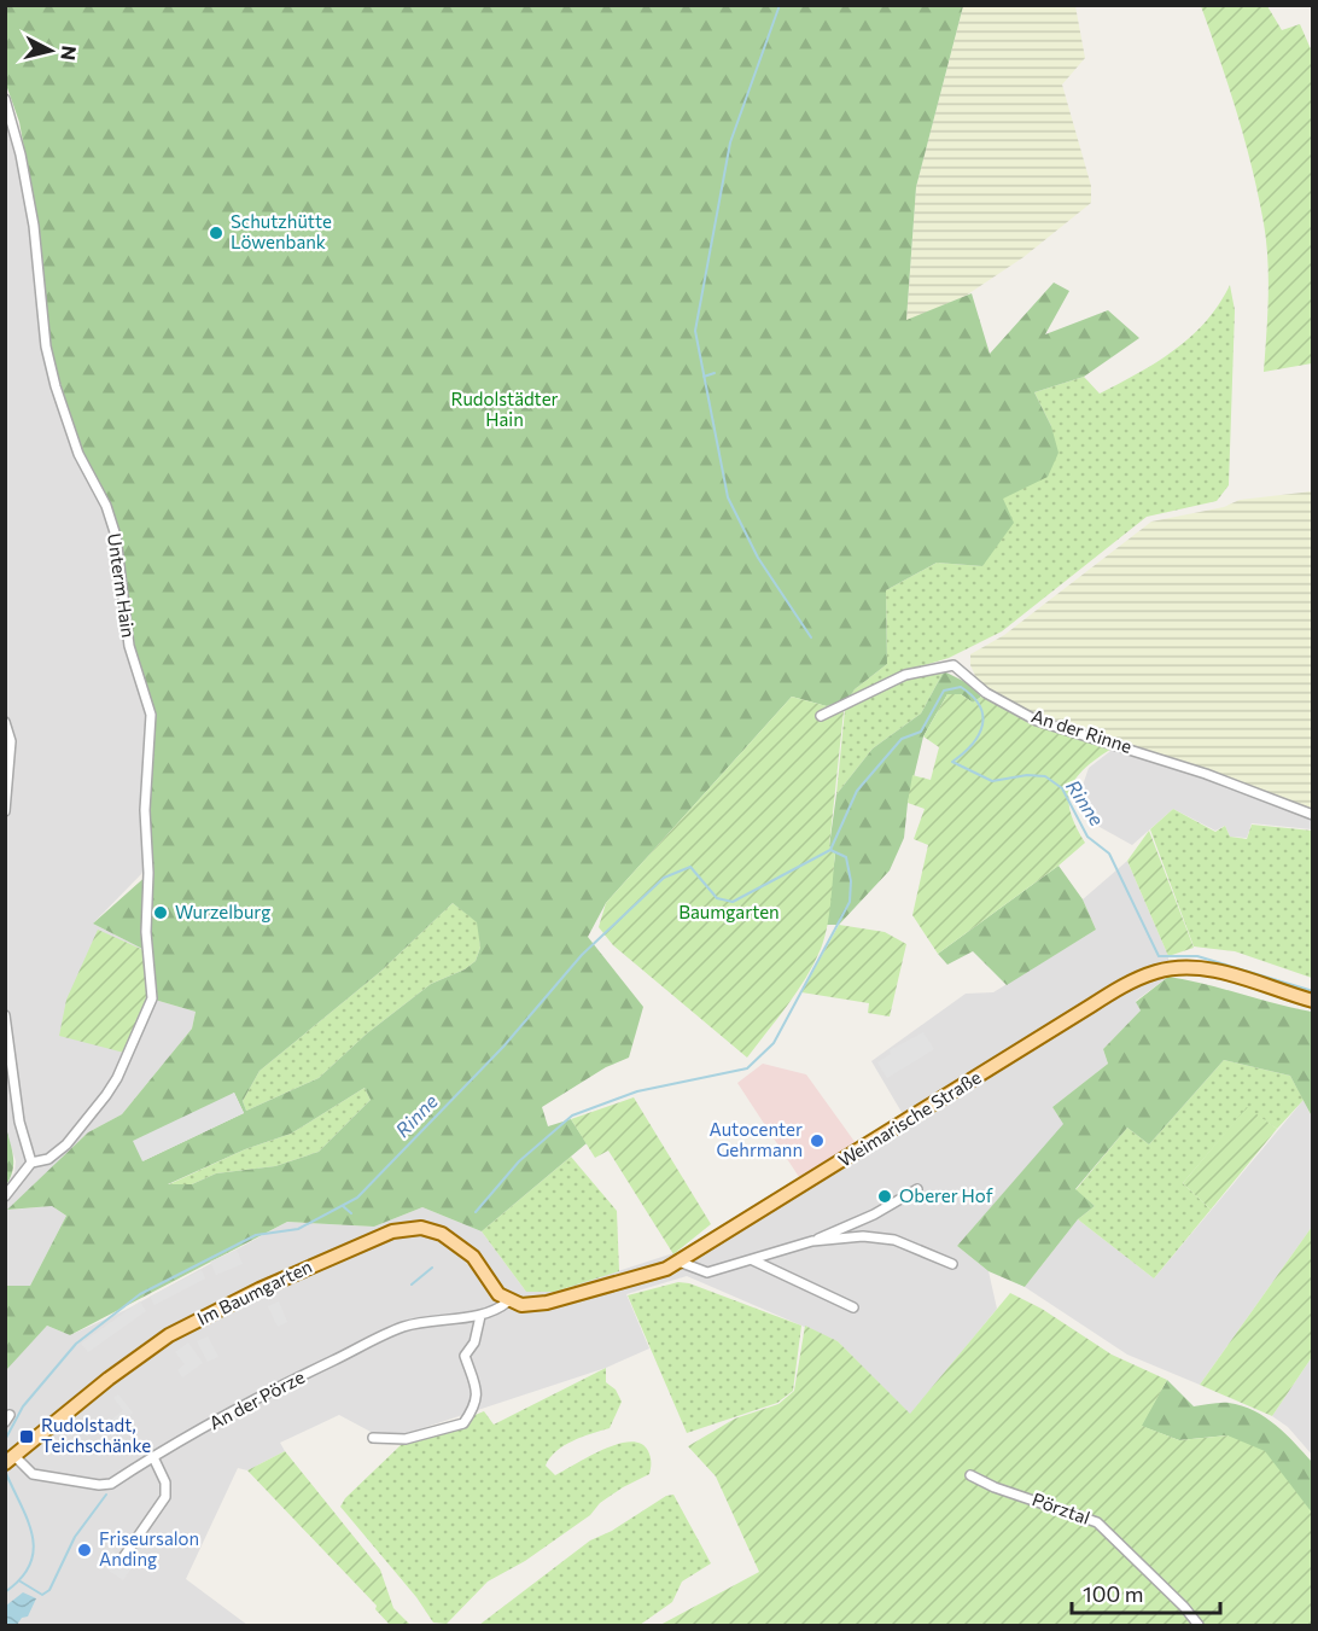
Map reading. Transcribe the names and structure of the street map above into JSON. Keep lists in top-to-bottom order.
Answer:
{
  "streets": {
    "main road": ["Weimarische Straße", "Im Baumgarten"],
    "street": [
      "Unterm Hain",
      "An der Rinne",
      "An der Pörze",
      "Pörztal"
    ]
  },
  "crossings": [
    ["Weimarische Straße", "Im Baumgarten"],
    ["Weimarische Straße", "An der Pörze"],
    ["Im Baumgarten", "An der Pörze"]
  ],
  "water": ["Rinne"],
  "parks": ["Rudolstädter Hain", "Baumgarten"],
  "places": {
    "other": [
      "Schutzhütte Löwenbank",
      "Wurzelburg",
      "Autocenter Gehrmann",
      "Oberer Hof",
      "Friseursalon Anding"
    ],
    "transit": ["Rudolstadt, Teichschänke"]
  },
  "scale_bar": "100 m",
  "north": "right"
}
